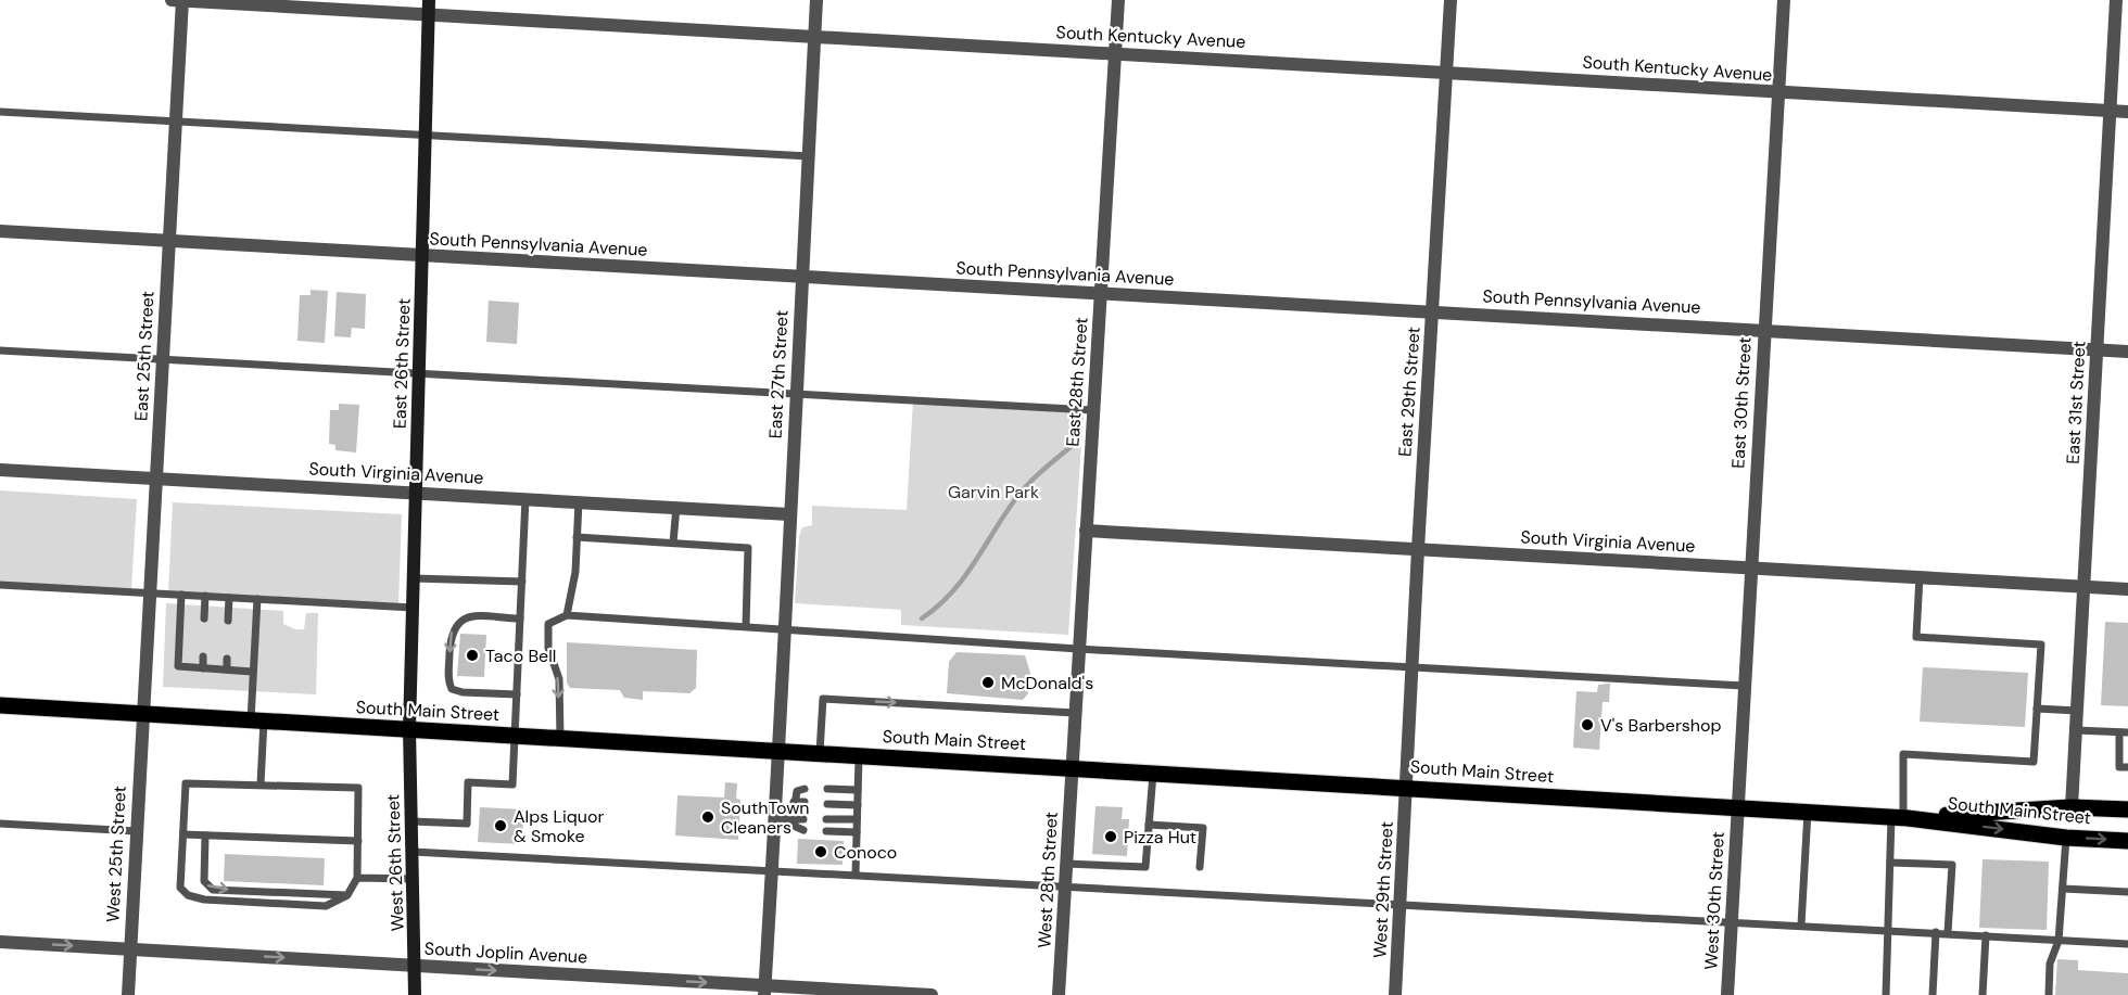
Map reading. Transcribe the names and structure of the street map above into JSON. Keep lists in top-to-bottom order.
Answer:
{
  "streets": {
    "main road": ["South Main Street"],
    "street": [
      "South Kentucky Avenue",
      "South Pennsylvania Avenue",
      "East 25th Street",
      "East 26th Street",
      "East 27th Street",
      "East 28th Street",
      "East 29th Street",
      "East 30th Street",
      "East 31st Street",
      "South Virginia Avenue",
      "West 25th Street",
      "West 26th Street",
      "West 28th Street",
      "West 29th Street",
      "West 30th Street",
      "South Joplin Avenue"
    ]
  },
  "crossings": [
    ["South Kentucky Avenue", "East 25th Street"],
    ["South Kentucky Avenue", "East 26th Street"],
    ["South Kentucky Avenue", "East 27th Street"],
    ["South Kentucky Avenue", "East 28th Street"],
    ["South Kentucky Avenue", "East 29th Street"],
    ["South Kentucky Avenue", "East 30th Street"],
    ["South Kentucky Avenue", "East 31st Street"],
    ["South Pennsylvania Avenue", "East 25th Street"],
    ["South Pennsylvania Avenue", "East 26th Street"],
    ["South Pennsylvania Avenue", "East 27th Street"],
    ["South Pennsylvania Avenue", "East 28th Street"],
    ["South Pennsylvania Avenue", "East 29th Street"],
    ["South Pennsylvania Avenue", "East 30th Street"],
    ["South Pennsylvania Avenue", "East 31st Street"],
    ["East 25th Street", "South Virginia Avenue"],
    ["East 25th Street", "South Main Street"],
    ["East 25th Street", "West 25th Street"],
    ["East 26th Street", "South Virginia Avenue"],
    ["East 26th Street", "South Main Street"],
    ["East 26th Street", "West 26th Street"],
    ["East 27th Street", "South Virginia Avenue"],
    ["East 27th Street", "South Main Street"],
    ["East 27th Street", "South Joplin Avenue"],
    ["East 28th Street", "South Virginia Avenue"],
    ["East 28th Street", "South Main Street"],
    ["East 28th Street", "West 28th Street"],
    ["East 29th Street", "South Virginia Avenue"],
    ["East 29th Street", "South Main Street"],
    ["East 29th Street", "West 29th Street"],
    ["East 30th Street", "South Virginia Avenue"],
    ["East 30th Street", "South Main Street"],
    ["East 30th Street", "West 30th Street"],
    ["East 31st Street", "South Virginia Avenue"],
    ["East 31st Street", "South Main Street"],
    ["South Main Street", "West 25th Street"],
    ["South Main Street", "West 26th Street"],
    ["South Main Street", "West 28th Street"],
    ["South Main Street", "West 29th Street"],
    ["South Main Street", "West 30th Street"],
    ["West 25th Street", "South Joplin Avenue"],
    ["West 26th Street", "South Joplin Avenue"]
  ],
  "one_way": ["South Joplin Avenue"],
  "parks": ["Garvin Park"],
  "places": [
    "Taco Bell",
    "McDonald's",
    "V's Barbershop",
    "SouthTown Cleaners",
    "Alps Liquor & Smoke",
    "Pizza Hut",
    "Conoco"
  ]
}
